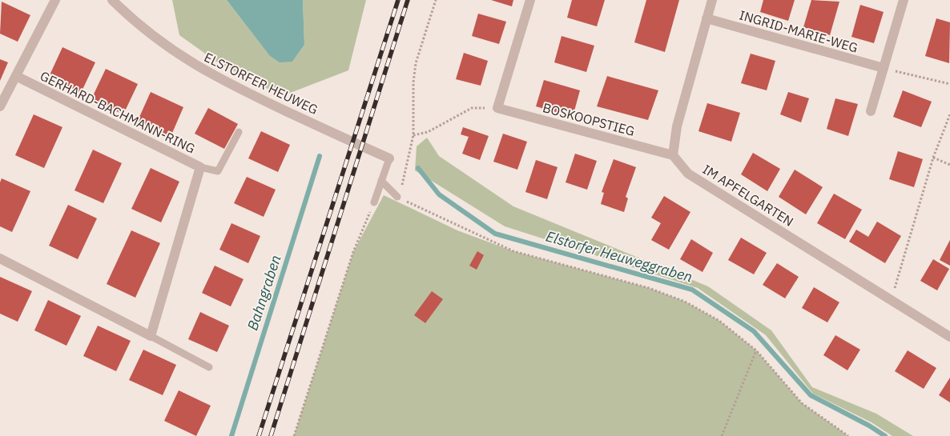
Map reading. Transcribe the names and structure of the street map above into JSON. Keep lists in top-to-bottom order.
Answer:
{
  "streets": {
    "street": [
      "INGRID-MARIE-WEG",
      "ELSTORFER HEUWEG",
      "GERHARD-BACHMANN-RING",
      "BOSKOOPSTIEG",
      "IM APFELGARTEN"
    ]
  },
  "crossings": [
    ["BOSKOOPSTIEG", "IM APFELGARTEN"]
  ],
  "water": ["Elstorfer Heuweggraben", "Bahngraben"]
}
